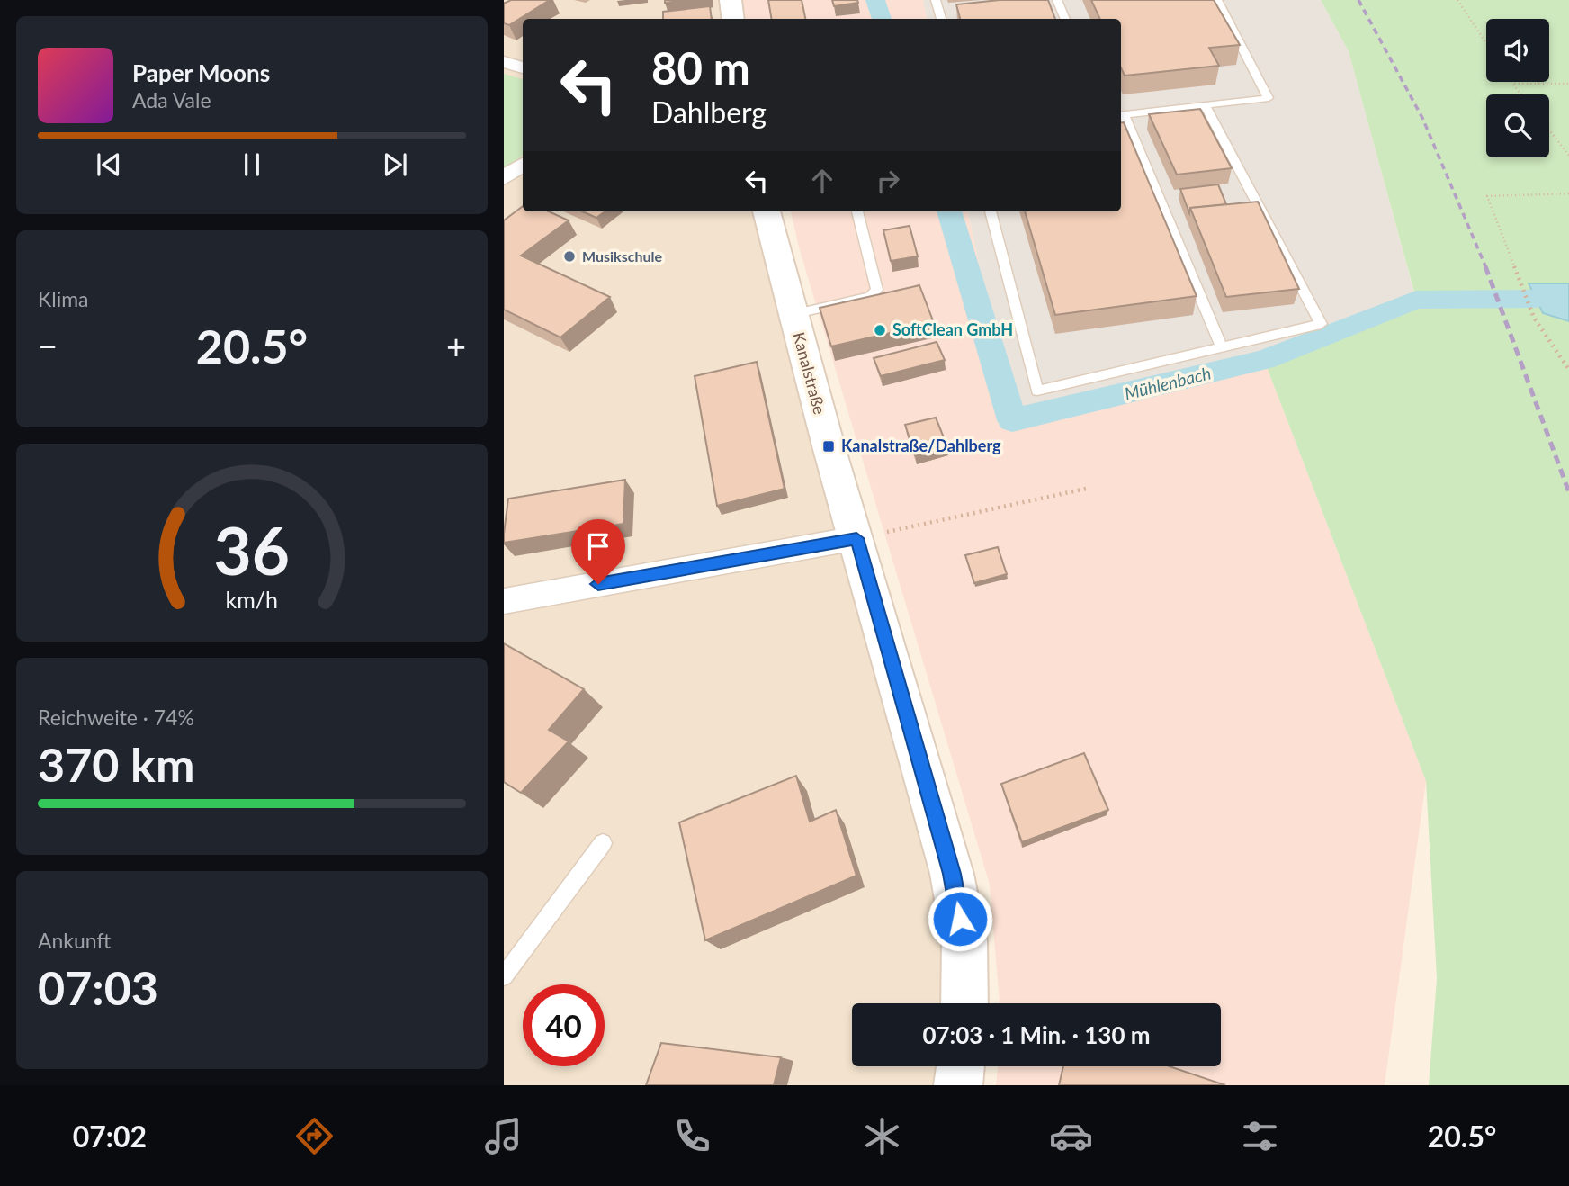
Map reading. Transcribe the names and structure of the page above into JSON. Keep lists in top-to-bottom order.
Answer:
{
  "streets": {
    "street": ["Kanalstraße"]
  },
  "water": ["Mühlenbach"],
  "places": {
    "other": ["Musikschule", "SoftClean GmbH"],
    "transit": ["Kanalstraße/Dahlberg"]
  },
  "page": {
    "turn": ["80 m", "Dahlberg"],
    "song": ["Paper Moons", "Ada Vale"],
    "tile": [
      "Klima",
      ["Reichweite · 74%", "370 km"],
      ["Ankunft", "07:03"]
    ],
    "heat": ["−", "20.5°", "+"],
    "limit": "40",
    "trip": "07:03 · 1 Min. · 130 m",
    "tabs": ["07:02", "20.5°"],
    "gauge": ["36", "km/h"]
  }
}
